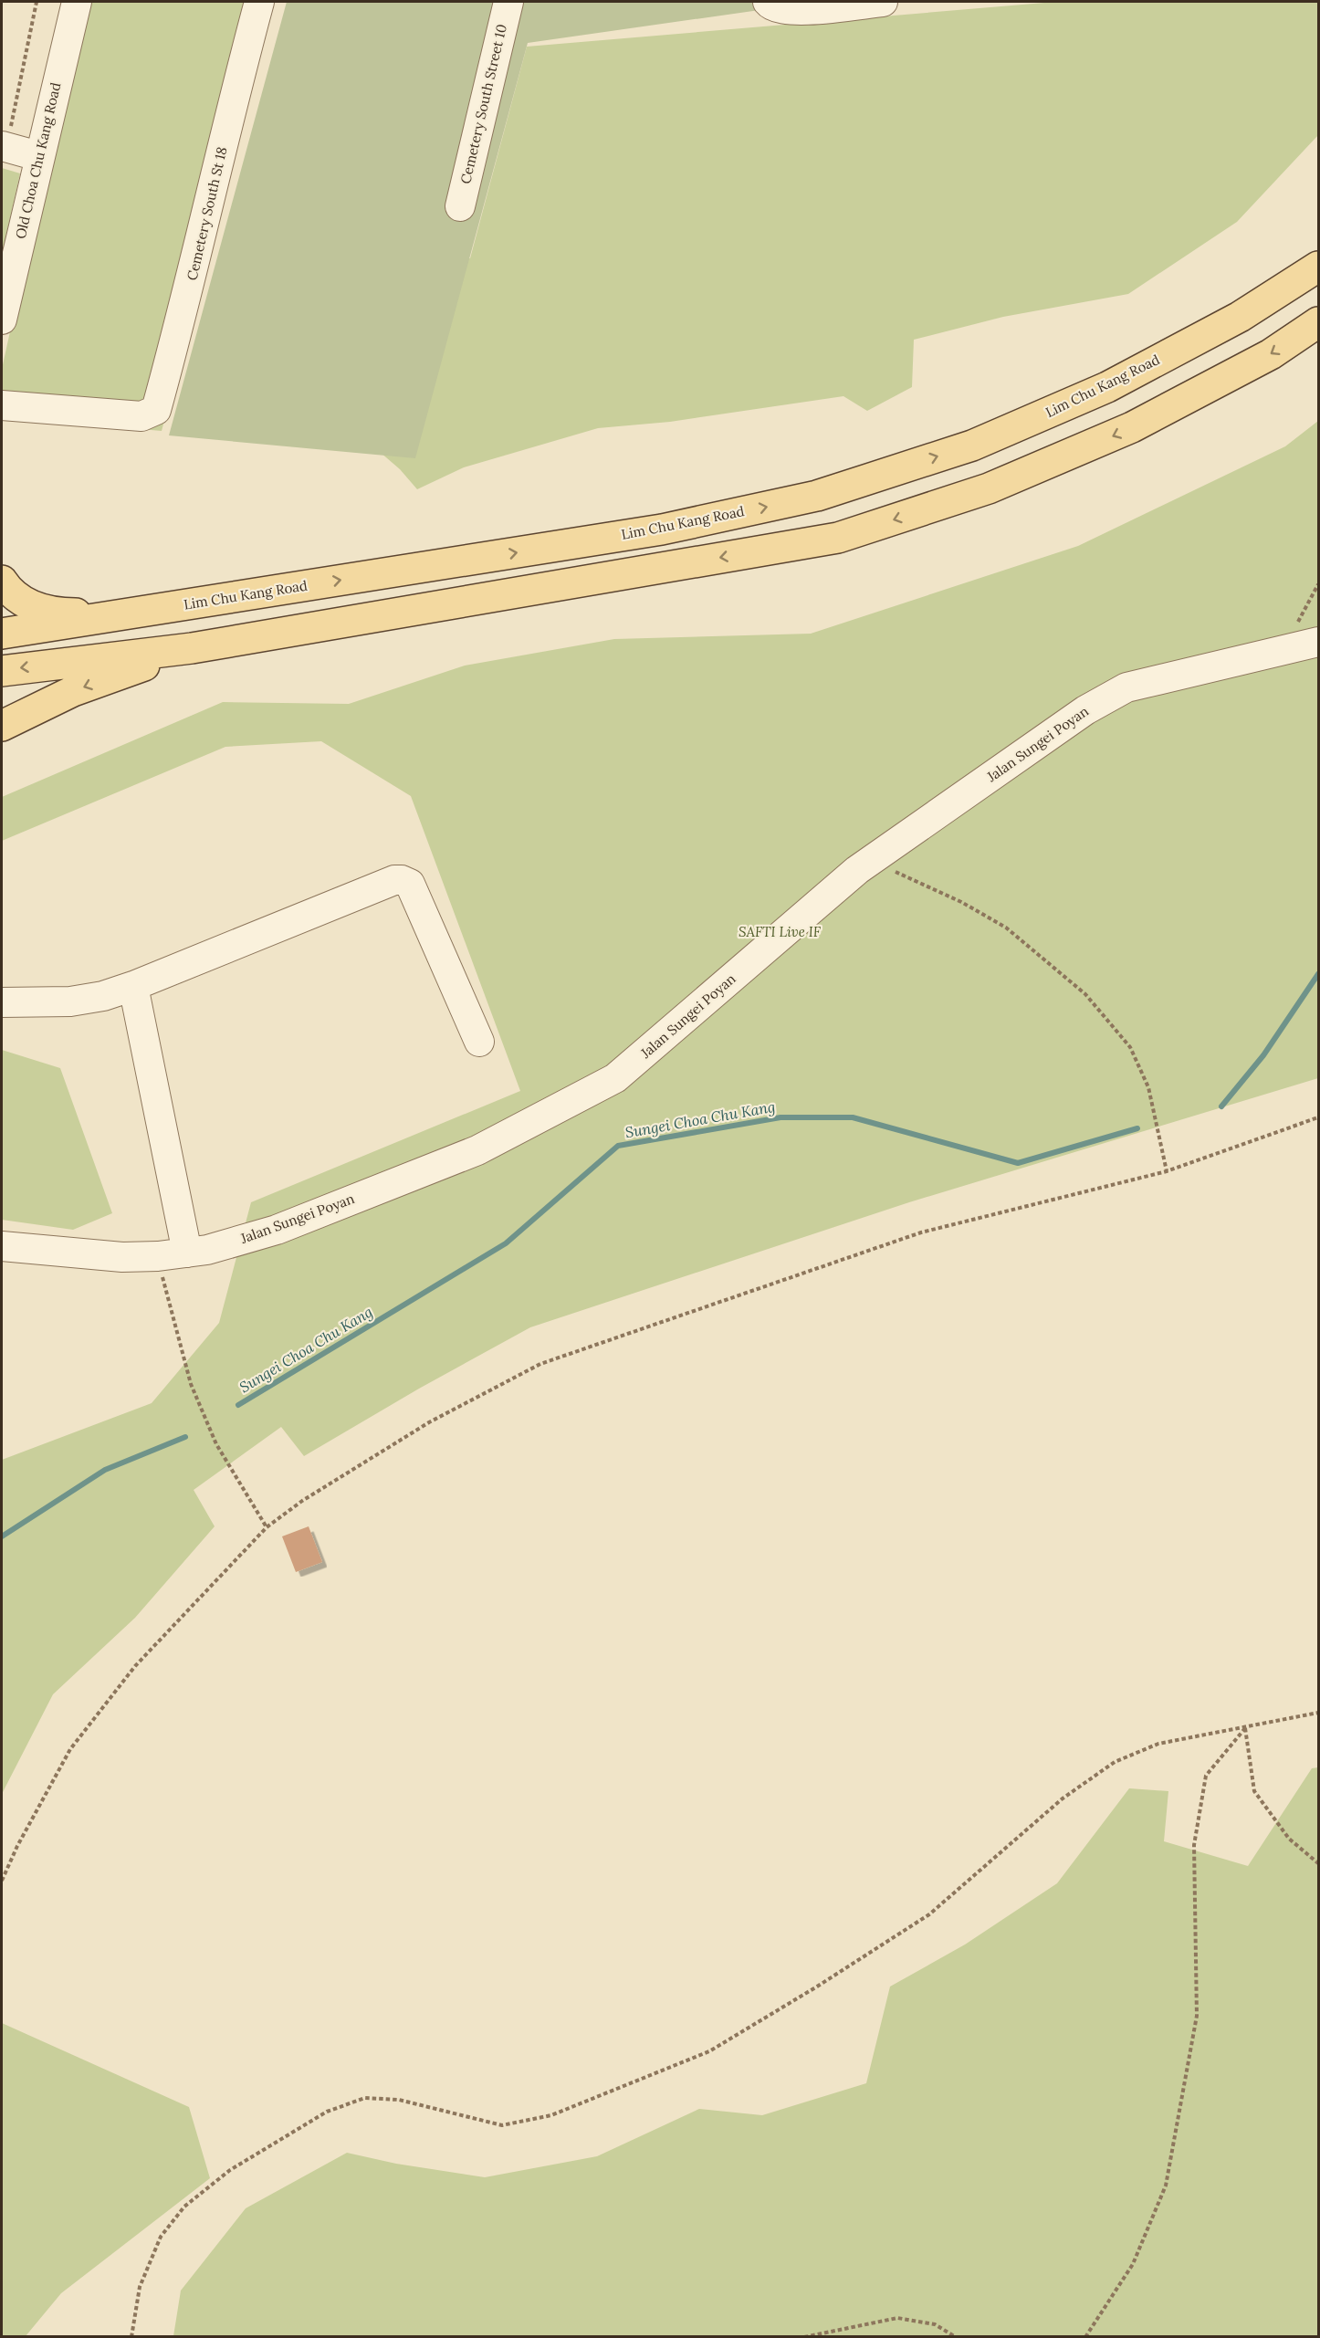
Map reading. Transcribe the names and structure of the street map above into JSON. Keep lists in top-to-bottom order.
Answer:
{
  "streets": {
    "main road": ["Lim Chu Kang Road"],
    "street": [
      "Cemetery South Street 10",
      "Old Choa Chu Kang Road",
      "Cemetery South St 18",
      "Jalan Sungei Poyan"
    ]
  },
  "water": ["Sungei Choa Chu Kang"],
  "parks": ["SAFTI Live IF"]
}
